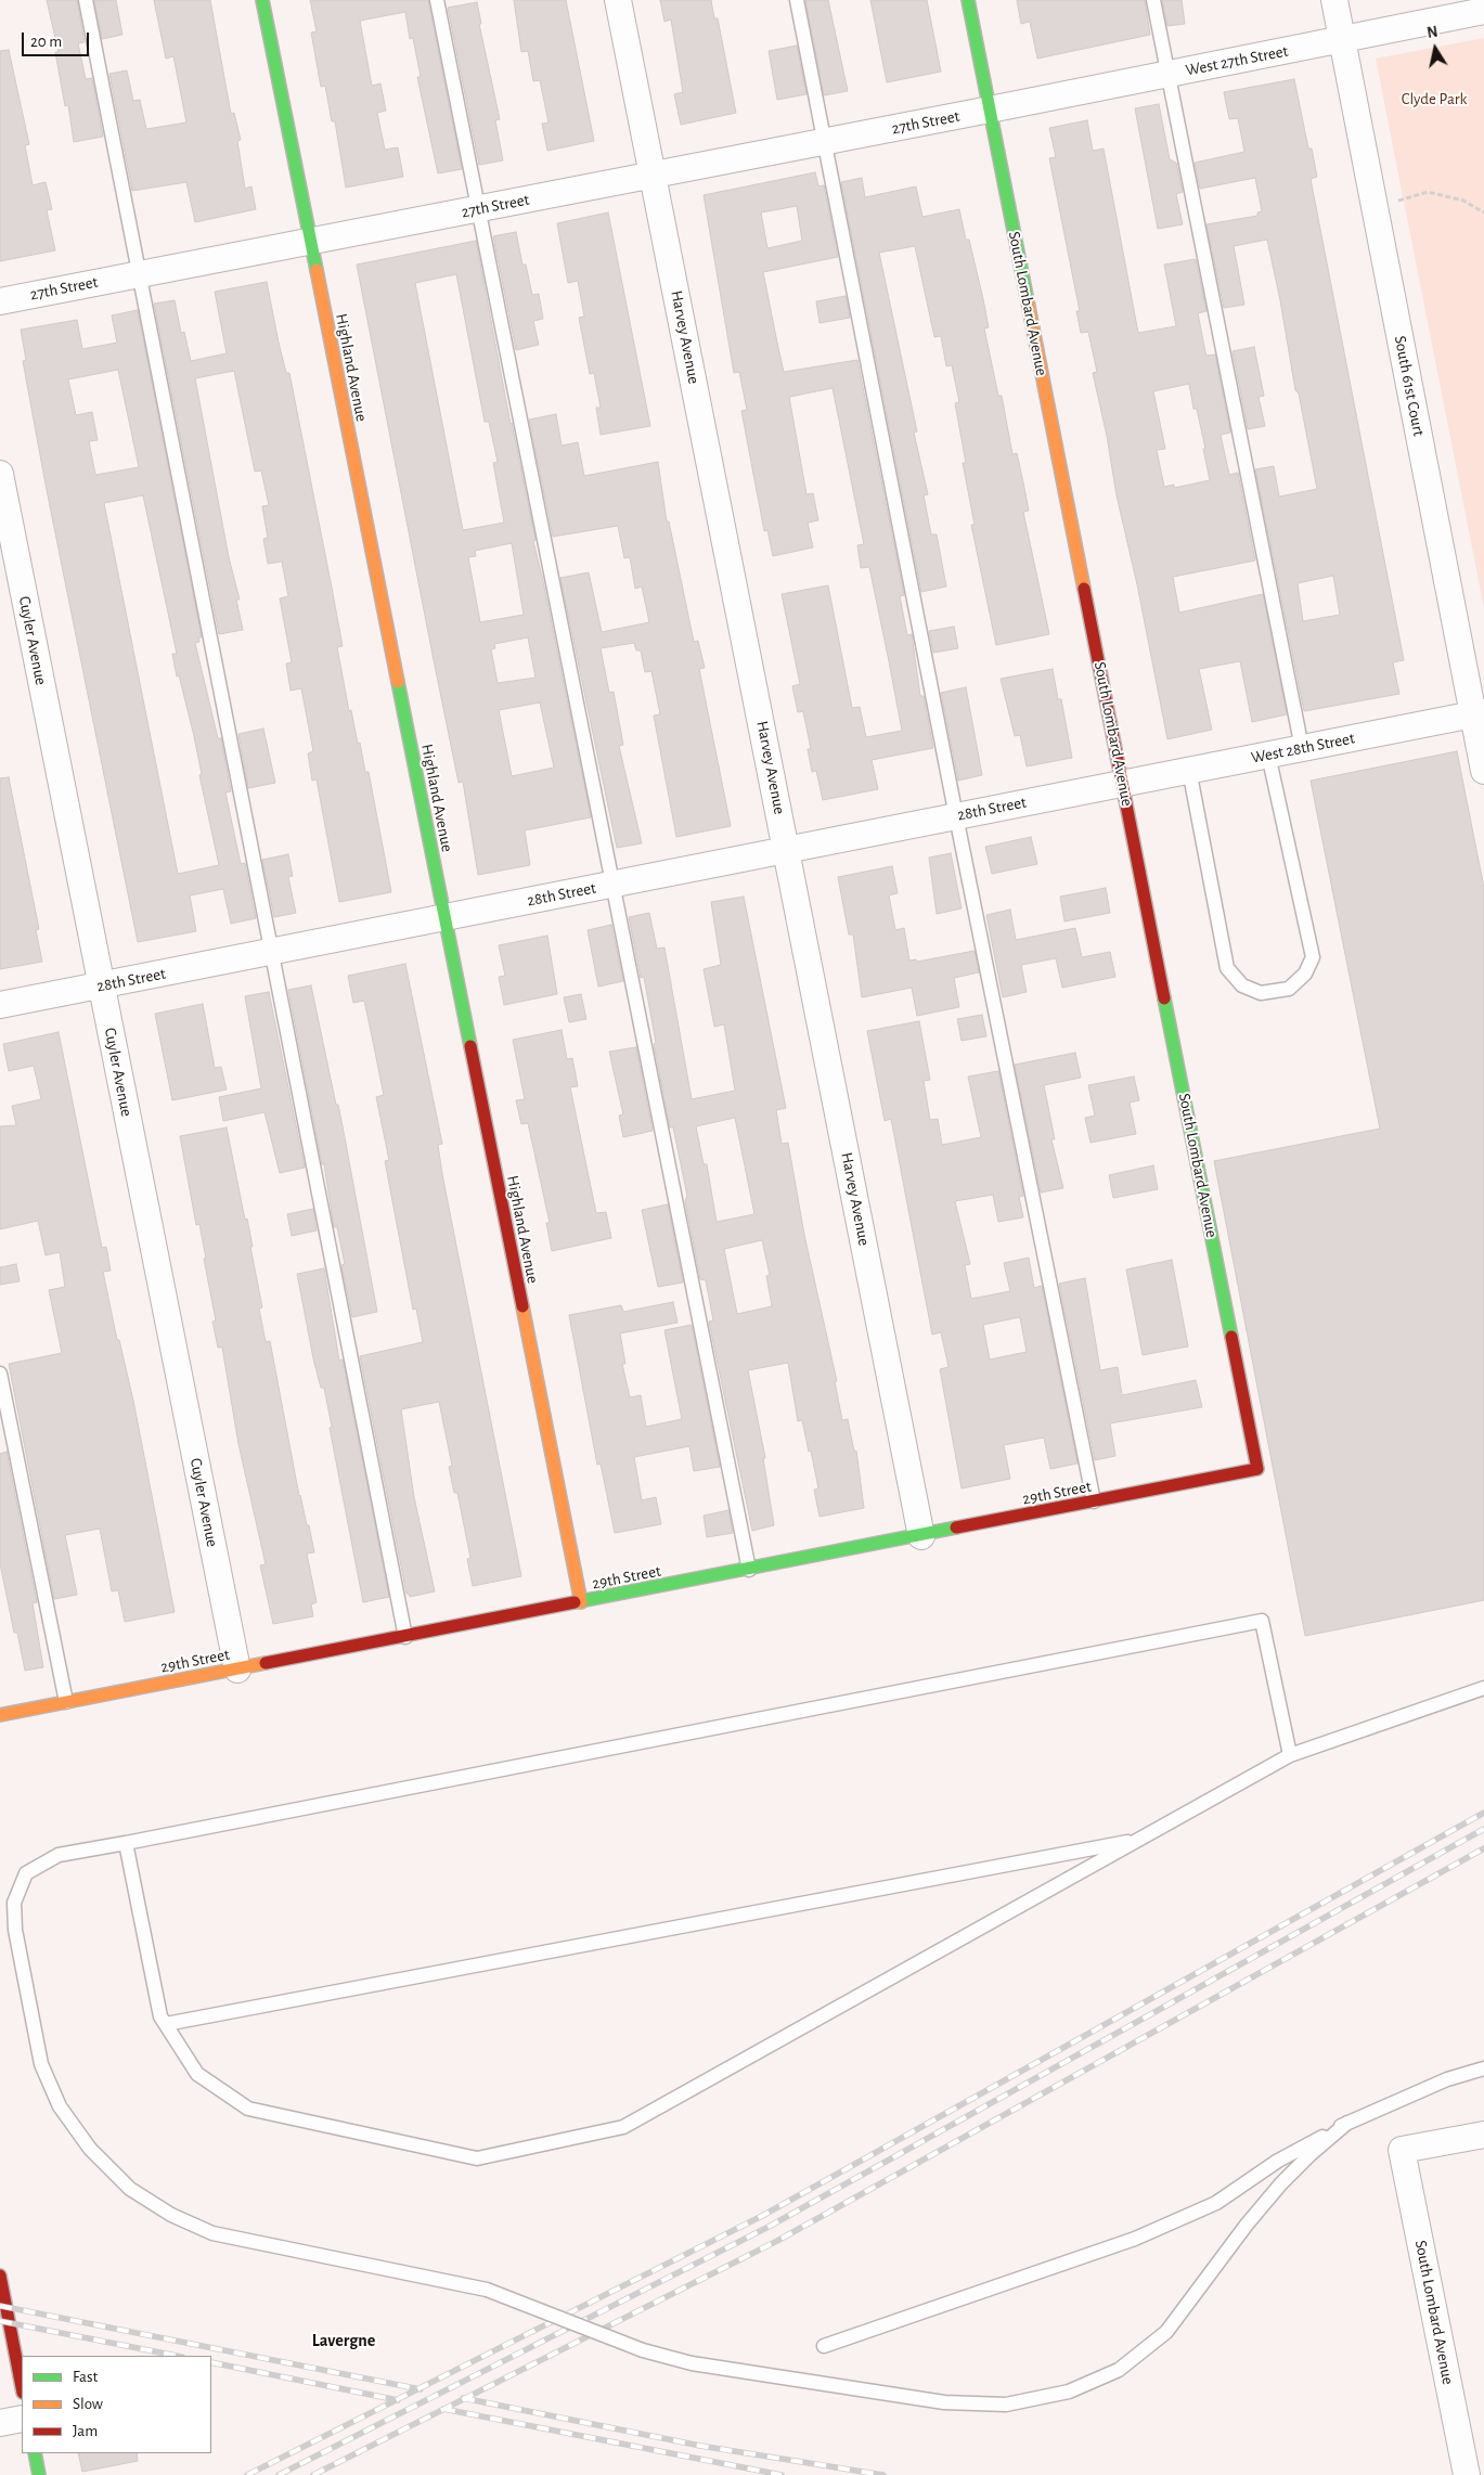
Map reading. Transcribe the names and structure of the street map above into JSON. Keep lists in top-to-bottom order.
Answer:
{
  "streets": {
    "street": [
      "West 27th Street",
      "27th Street",
      "South Lombard Avenue",
      "Harvey Avenue",
      "Highland Avenue",
      "South 61st Court",
      "Cuyler Avenue",
      "West 28th Street",
      "28th Street",
      "29th Street"
    ]
  },
  "crossings": [
    ["West 27th Street", "27th Street"],
    ["West 27th Street", "South Lombard Avenue"],
    ["West 27th Street", "South 61st Court"],
    ["27th Street", "South Lombard Avenue"],
    ["27th Street", "Harvey Avenue"],
    ["27th Street", "Highland Avenue"],
    ["South Lombard Avenue", "West 28th Street"],
    ["South Lombard Avenue", "28th Street"],
    ["South Lombard Avenue", "29th Street"],
    ["Harvey Avenue", "28th Street"],
    ["Harvey Avenue", "29th Street"],
    ["Highland Avenue", "28th Street"],
    ["Highland Avenue", "29th Street"],
    ["South 61st Court", "West 28th Street"],
    ["Cuyler Avenue", "28th Street"],
    ["Cuyler Avenue", "29th Street"],
    ["West 28th Street", "28th Street"]
  ],
  "districts": ["Lavergne"],
  "parks": ["Clyde Park"],
  "legend": ["Fast", "Slow", "Jam"],
  "scale_bar": "20 m",
  "north": "top"
}
